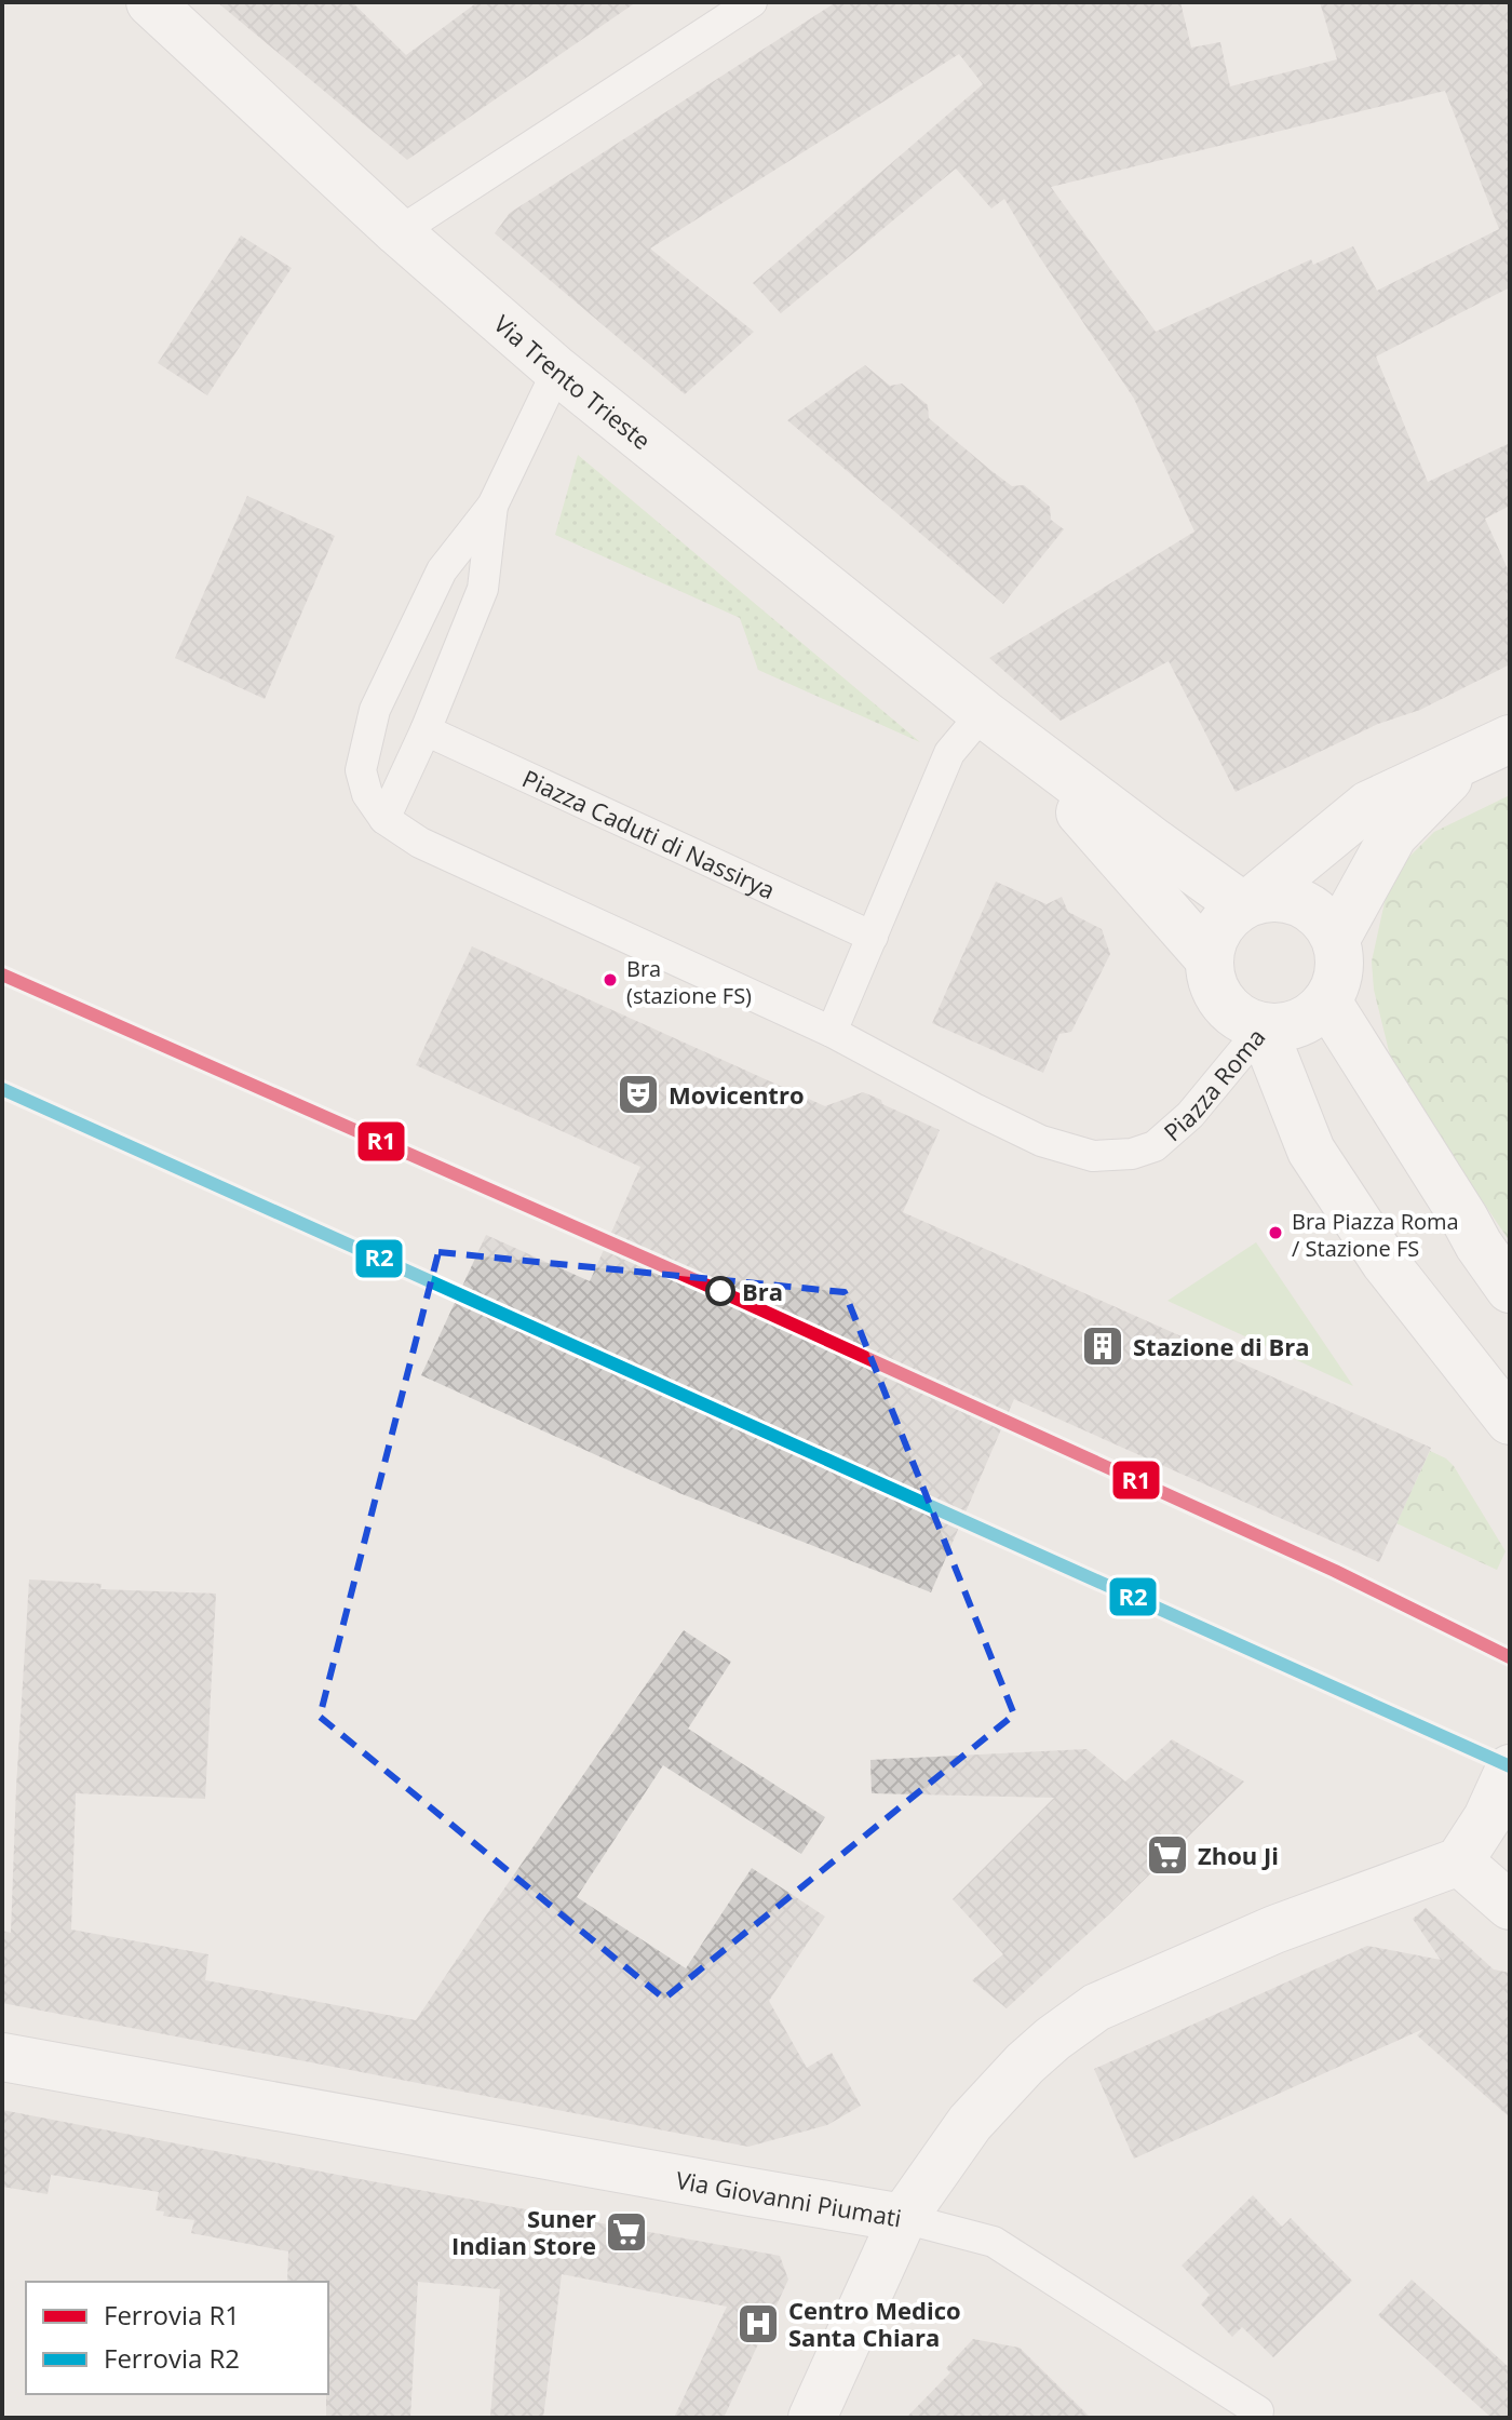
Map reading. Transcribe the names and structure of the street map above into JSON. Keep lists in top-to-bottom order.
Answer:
{
  "streets": {
    "main road": ["Via Trento Trieste", "Piazza Roma", "Via Giovanni Piumati"],
    "lane": ["Piazza Caduti di Nassirya"]
  },
  "places": {
    "other": ["Bra (stazione FS)", "Bra Piazza Roma / Stazione FS", "Bra"],
    "theatre": ["Movicentro"],
    "building": ["Stazione di Bra"],
    "supermarket": ["Zhou Ji", "Suner Indian Store"],
    "hospital": ["Centro Medico Santa Chiara"]
  },
  "lines": ["rail line R1", "rail line R2"],
  "legend": ["Ferrovia R1", "Ferrovia R2"]
}
